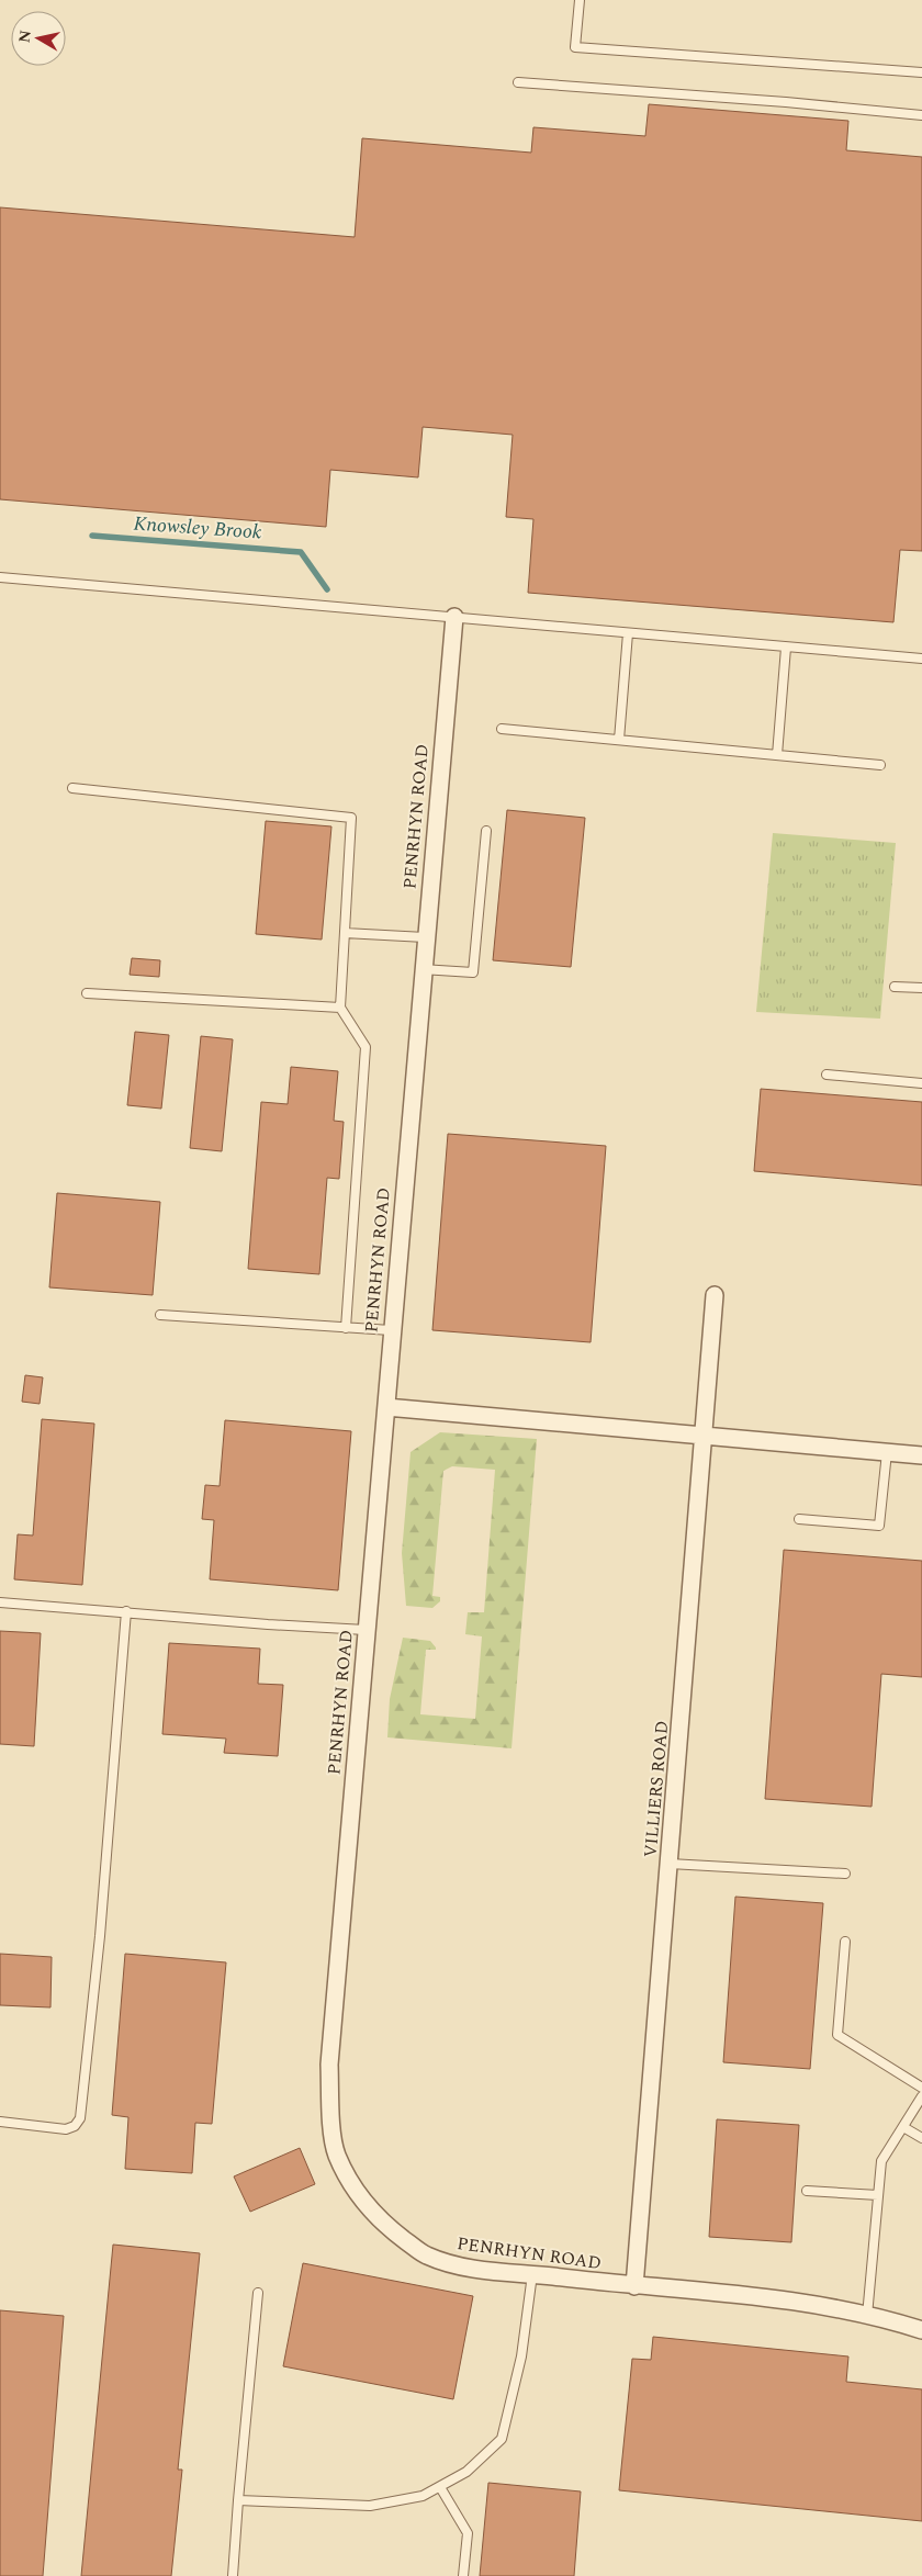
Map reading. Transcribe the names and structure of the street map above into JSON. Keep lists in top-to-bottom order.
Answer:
{
  "streets": {
    "street": ["PENRHYN ROAD", "VILLIERS ROAD"]
  },
  "crossings": [
    ["PENRHYN ROAD", "VILLIERS ROAD"]
  ],
  "water": ["Knowsley Brook"],
  "north": "left"
}
